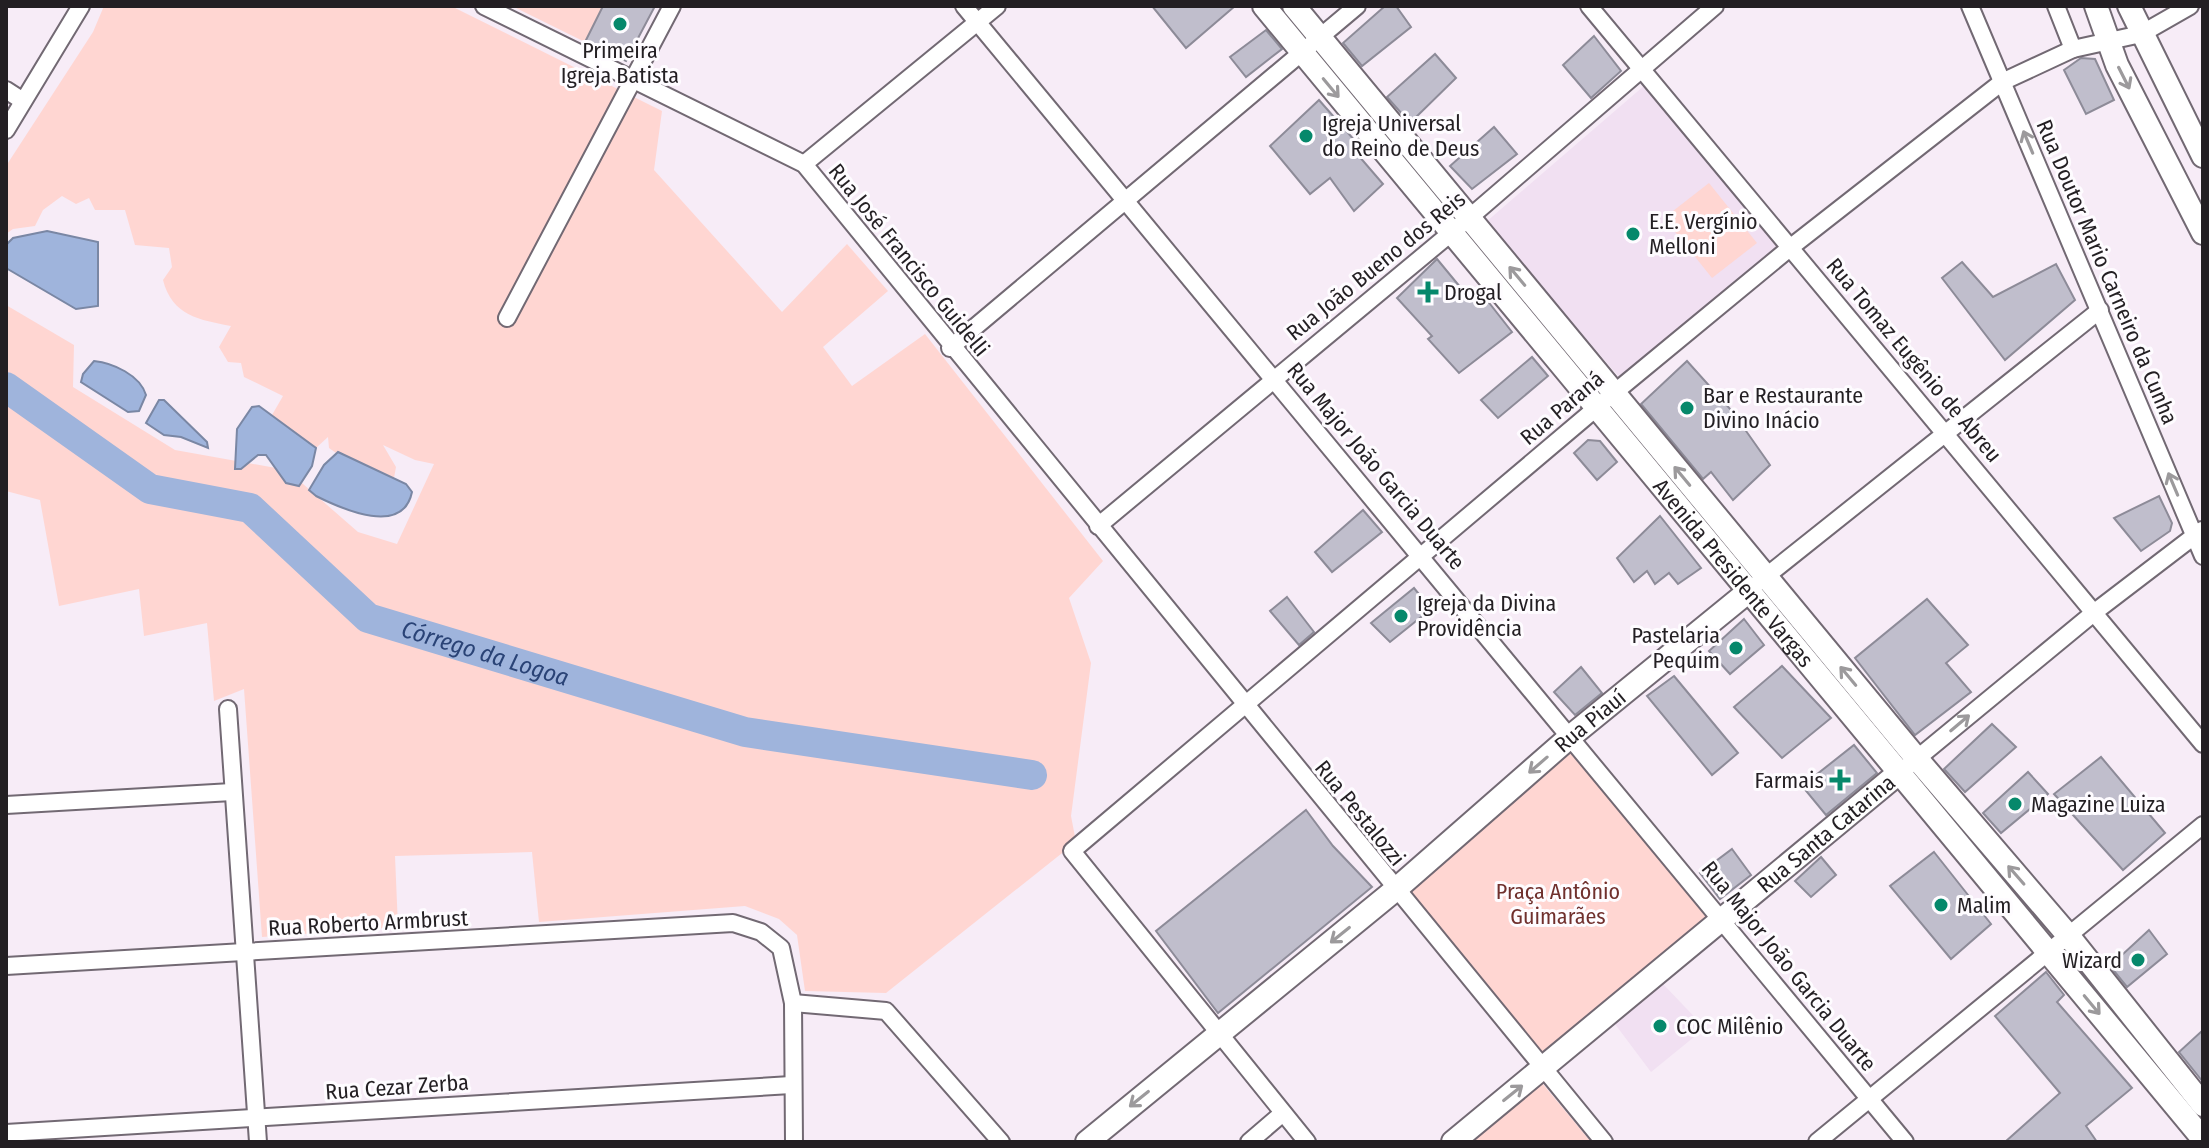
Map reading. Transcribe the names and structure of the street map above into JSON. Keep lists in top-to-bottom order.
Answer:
{
  "streets": {
    "main road": ["Avenida Presidente Vargas", "Rua Piauí", "Rua Santa Catarina"],
    "street": [
      "Rua José Francisco Guidelli",
      "Rua João Bueno dos Reis",
      "Rua Doutor Mario Carneiro da Cunha",
      "Rua Tomaz Eugênio de Abreu",
      "Rua Paraná",
      "Rua Major João Garcia Duarte",
      "Rua Pestalozzi",
      "Rua Roberto Armbrust",
      "Rua Cezar Zerba"
    ]
  },
  "crossings": [
    ["Rua José Francisco Guidelli", "Rua Pestalozzi"],
    ["Rua João Bueno dos Reis", "Rua Tomaz Eugênio de Abreu"],
    ["Rua João Bueno dos Reis", "Rua Major João Garcia Duarte"],
    ["Rua João Bueno dos Reis", "Avenida Presidente Vargas"],
    ["Rua João Bueno dos Reis", "Rua Pestalozzi"],
    ["Rua Doutor Mario Carneiro da Cunha", "Rua Paraná"],
    ["Rua Doutor Mario Carneiro da Cunha", "Rua Piauí"],
    ["Rua Doutor Mario Carneiro da Cunha", "Rua Santa Catarina"],
    ["Rua Tomaz Eugênio de Abreu", "Rua Paraná"],
    ["Rua Tomaz Eugênio de Abreu", "Rua Piauí"],
    ["Rua Tomaz Eugênio de Abreu", "Rua Santa Catarina"],
    ["Rua Paraná", "Rua Major João Garcia Duarte"],
    ["Rua Paraná", "Avenida Presidente Vargas"],
    ["Rua Paraná", "Rua Piauí"],
    ["Rua Paraná", "Rua Pestalozzi"],
    ["Rua Major João Garcia Duarte", "Rua Piauí"],
    ["Rua Major João Garcia Duarte", "Rua Santa Catarina"],
    ["Avenida Presidente Vargas", "Rua Piauí"],
    ["Avenida Presidente Vargas", "Rua Santa Catarina"],
    ["Rua Piauí", "Rua Pestalozzi"],
    ["Rua Pestalozzi", "Rua Santa Catarina"]
  ],
  "one_way": ["Rua Doutor Mario Carneiro da Cunha", "Rua Piauí", "Rua Santa Catarina"],
  "water": ["Córrego da Logoa"],
  "parks": ["Praça Antônio Guimarães"],
  "places": {
    "other": [
      "Primeira Igreja Batista",
      "Igreja Universal do Reino de Deus",
      "E.E. Vergínio Melloni",
      "Bar e Restaurante Divino Inácio",
      "Igreja da Divina Providência",
      "Pastelaria Pequim",
      "Magazine Luiza",
      "Malim",
      "Wizard",
      "COC Milênio"
    ],
    "health": ["Drogal", "Farmais"]
  }
}
